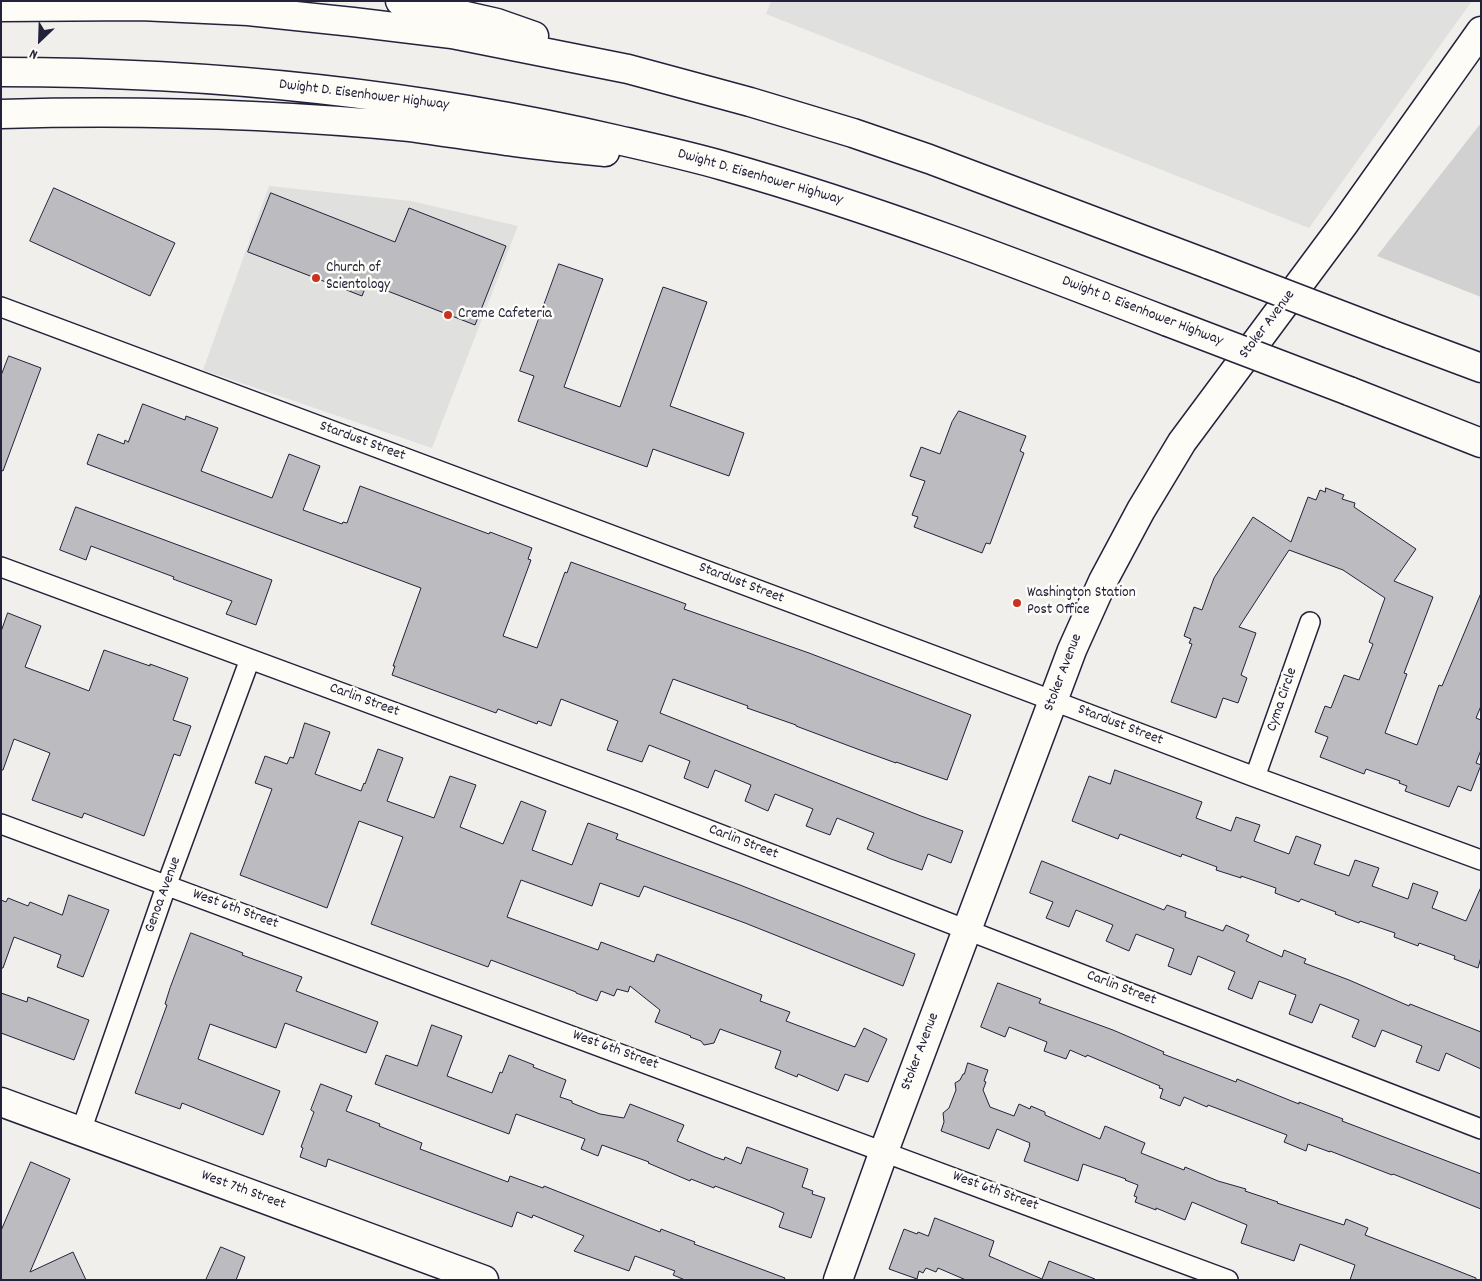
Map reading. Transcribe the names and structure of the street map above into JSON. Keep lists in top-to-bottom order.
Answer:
{
  "streets": {
    "main road": ["Dwight D. Eisenhower Highway", "Stoker Avenue", "West 7th Street"],
    "street": [
      "Stardust Street",
      "Cyma Circle",
      "Carlin Street",
      "Genoa Avenue",
      "West 6th Street"
    ]
  },
  "crossings": [
    ["Stoker Avenue", "Stardust Street"],
    ["Stoker Avenue", "Carlin Street"],
    ["Stoker Avenue", "West 6th Street"],
    ["Stardust Street", "Cyma Circle"],
    ["Carlin Street", "Genoa Avenue"],
    ["Genoa Avenue", "West 6th Street"],
    ["Genoa Avenue", "West 7th Street"]
  ],
  "places": ["Church of Scientology", "Creme Cafeteria", "Washington Station Post Office"],
  "north": "bottom left"
}
